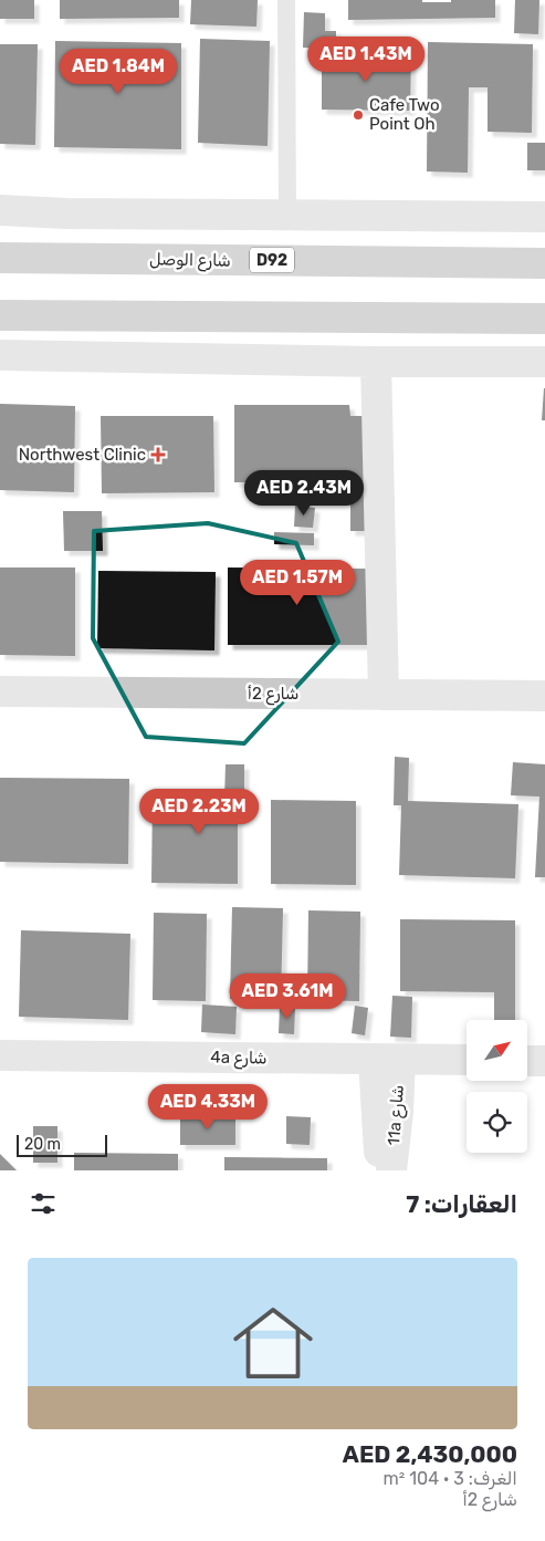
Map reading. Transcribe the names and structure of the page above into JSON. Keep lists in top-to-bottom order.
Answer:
{
  "streets": {
    "main road": ["شارع الوصل", "D92"],
    "street": ["شارع 2أ", "4a شارع", "11a شارع"]
  },
  "crossings": [
    ["4a شارع", "11a شارع"]
  ],
  "places": {
    "other": ["Cafe Two Point Oh"],
    "health": ["Northwest Clinic"]
  },
  "scale_bar": "20 m",
  "north": "top right",
  "page": {
    "price": [
      "AED 1.43M",
      "AED 1.84M",
      "AED 2.43M",
      "AED 1.57M",
      "AED 2.23M",
      "AED 3.61M",
      "AED 4.33M"
    ],
    "scale": "20 m",
    "heading": "العقارات: 7",
    "list": [
      {
        "name": "AED 2,430,000",
        "note": "الغرف: 3 · 104 m² · شارع 2أ"
      }
    ]
  }
}
